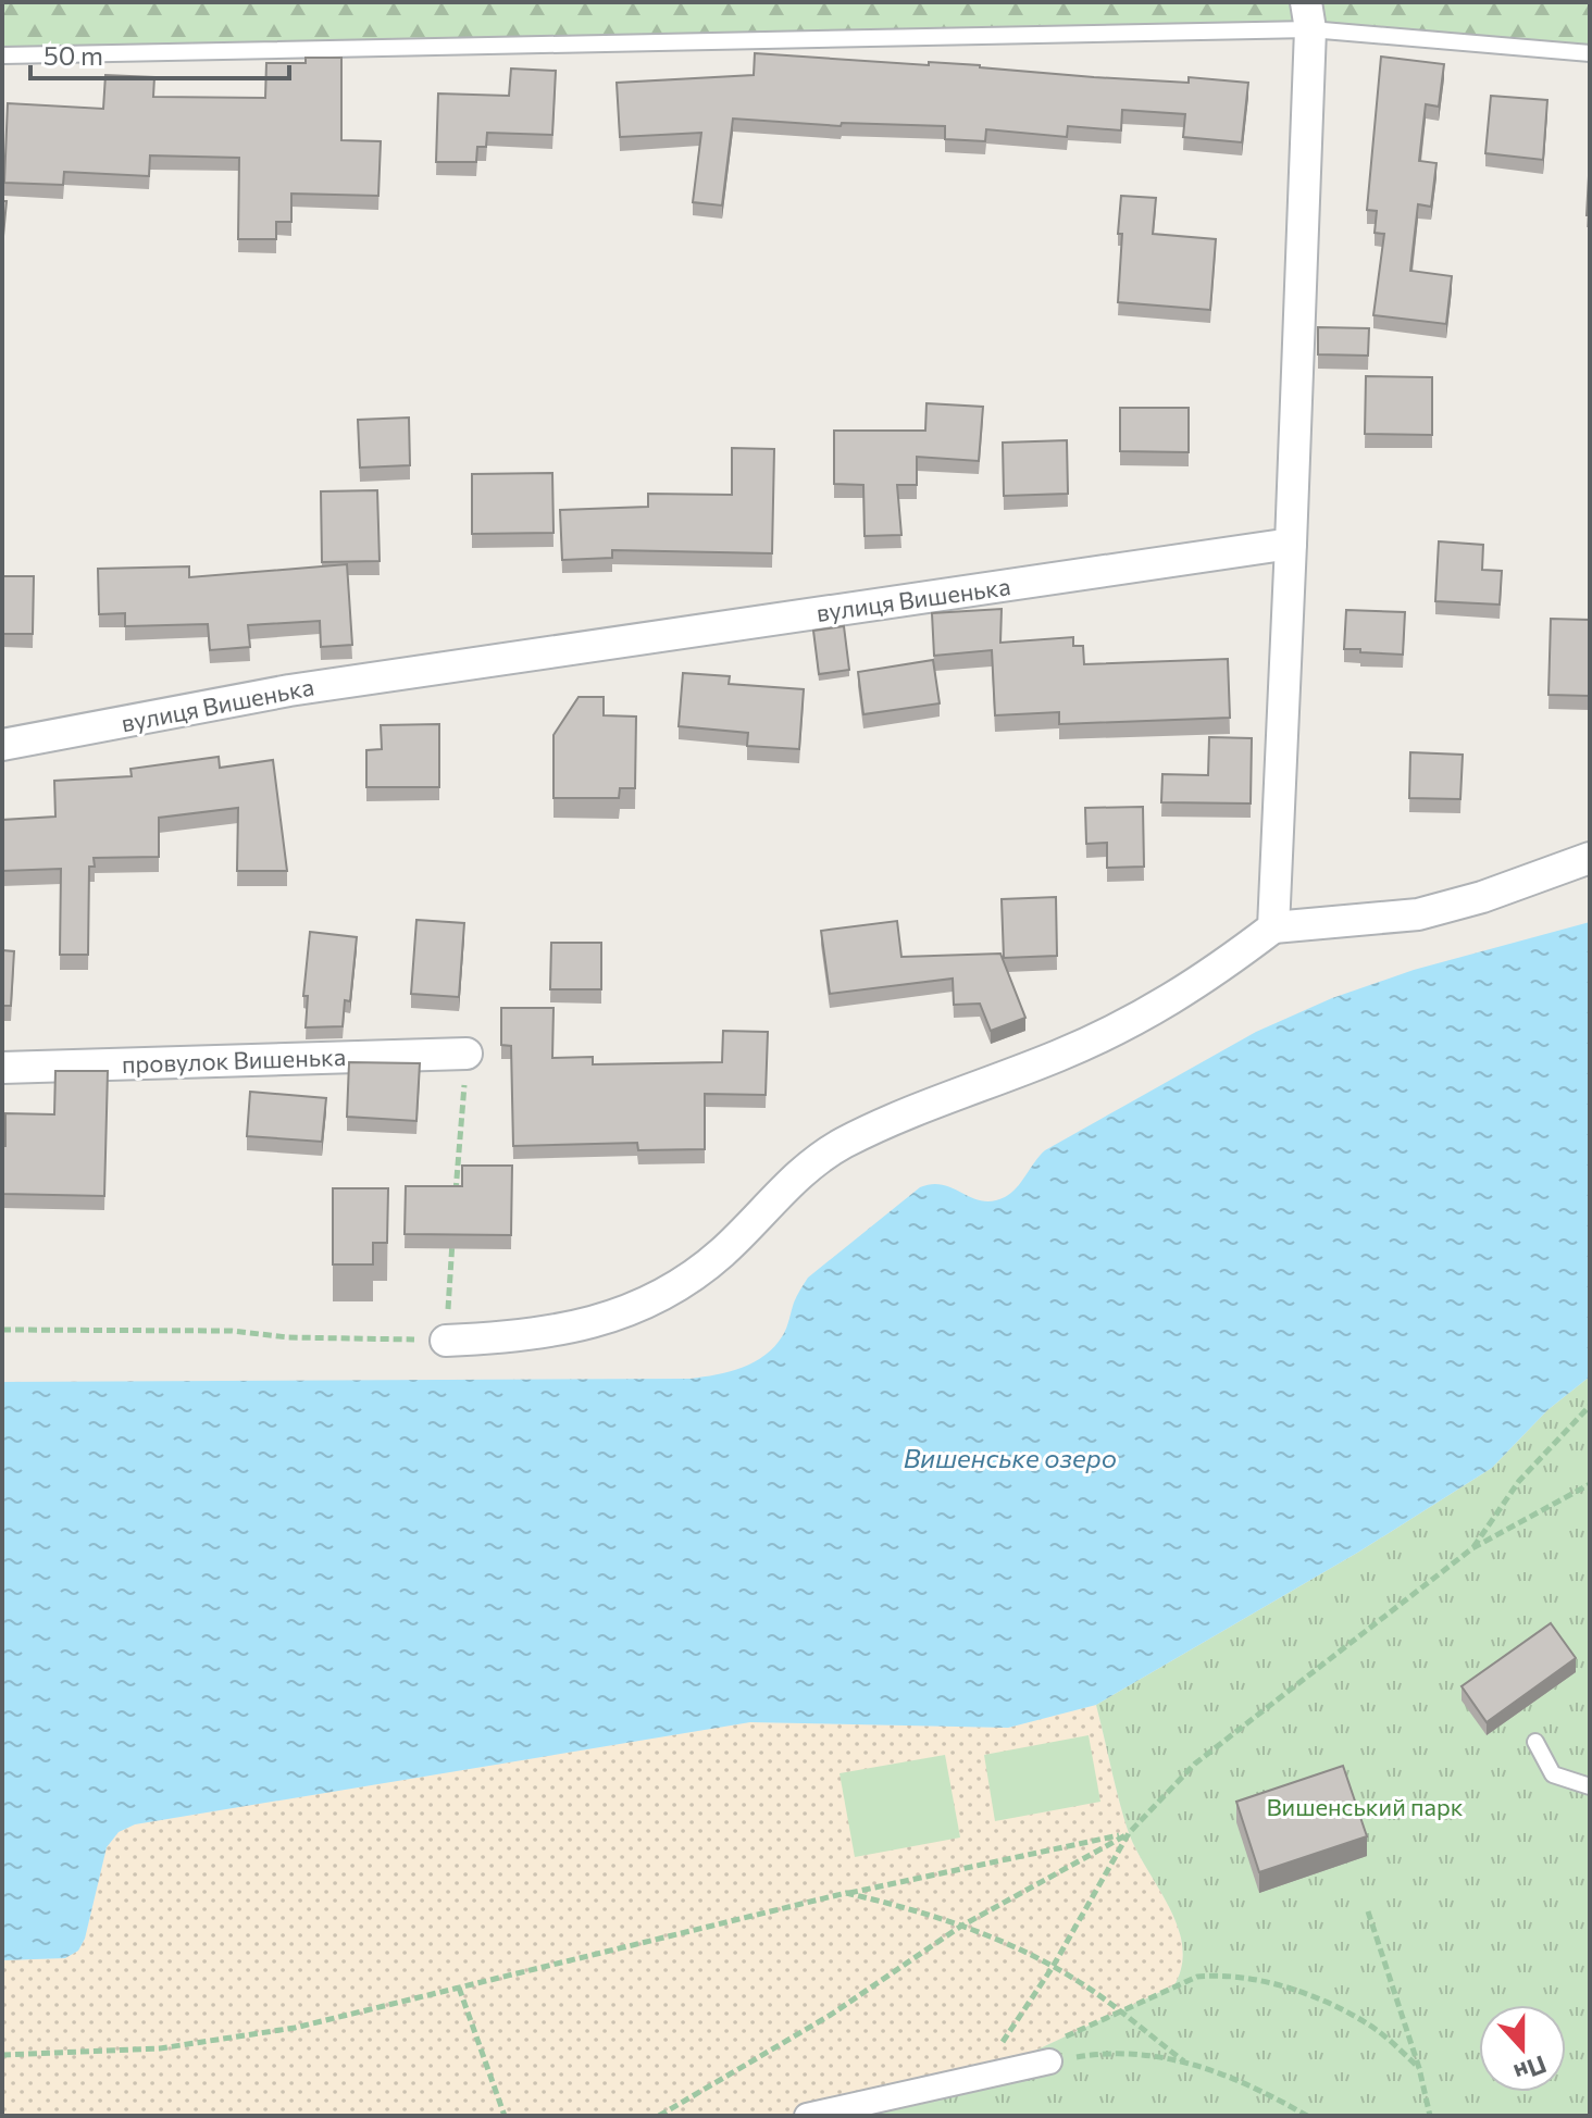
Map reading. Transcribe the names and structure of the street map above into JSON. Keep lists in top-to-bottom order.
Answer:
{
  "streets": {
    "street": ["вулиця Вишенька", "провулок Вишенька"]
  },
  "water": ["Вишенське озеро"],
  "parks": ["Вишенський парк"],
  "scale_bar": "50 m",
  "north": "bottom"
}
